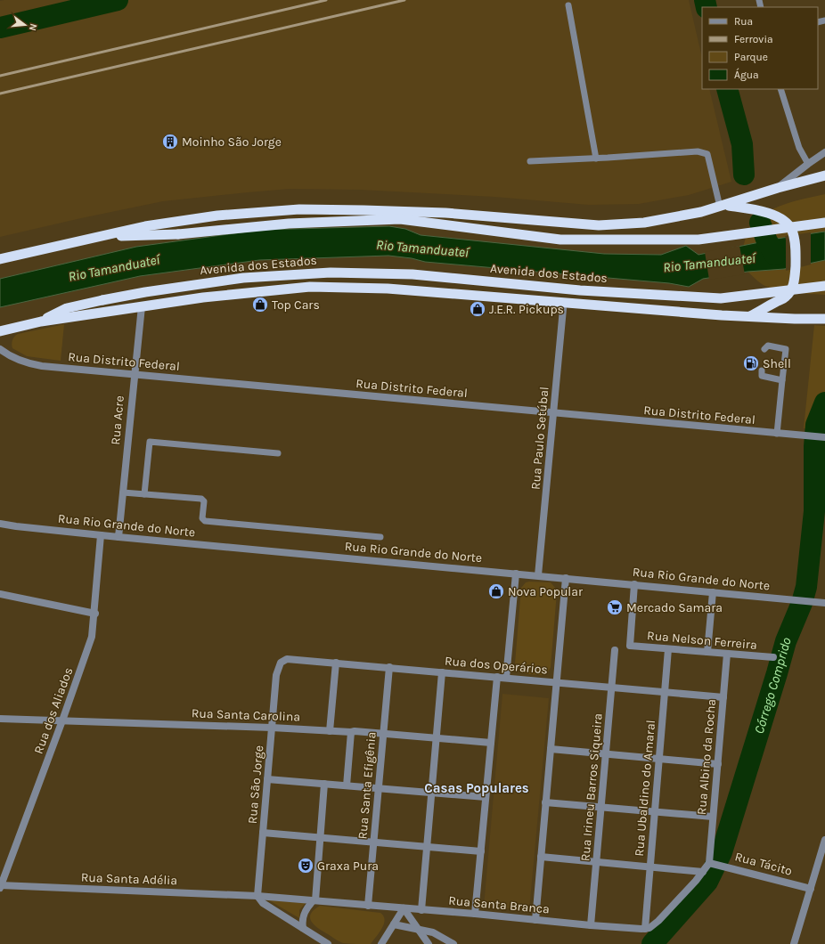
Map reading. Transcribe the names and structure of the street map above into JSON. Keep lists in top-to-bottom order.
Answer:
{
  "streets": {
    "highway": ["Avenida dos Estados"],
    "street": [
      "Rua Distrito Federal",
      "Rua Acre",
      "Rua Paulo Setúbal",
      "Rua Rio Grande do Norte",
      "Rua Nelson Ferreira",
      "Rua dos Operários",
      "Rua dos Aliados",
      "Rua Santa Carolina",
      "Rua Albino da Rocha",
      "Rua São Jorge",
      "Rua Santa Efigênia",
      "Rua Irineu Barros Siqueira",
      "Rua Ubaldino do Amaral",
      "Rua Tácito",
      "Rua Santa Adélia",
      "Rua Santa Branca"
    ]
  },
  "crossings": [
    ["Avenida dos Estados", "Rua Acre"],
    ["Avenida dos Estados", "Rua Paulo Setúbal"],
    ["Rua Distrito Federal", "Rua Acre"],
    ["Rua Distrito Federal", "Rua Paulo Setúbal"],
    ["Rua Acre", "Rua Rio Grande do Norte"],
    ["Rua Paulo Setúbal", "Rua Rio Grande do Norte"],
    ["Rua Rio Grande do Norte", "Rua Nelson Ferreira"],
    ["Rua Rio Grande do Norte", "Rua dos Aliados"],
    ["Rua Nelson Ferreira", "Rua Albino da Rocha"],
    ["Rua Nelson Ferreira", "Rua Ubaldino do Amaral"],
    ["Rua dos Operários", "Rua Albino da Rocha"],
    ["Rua dos Operários", "Rua São Jorge"],
    ["Rua dos Operários", "Rua Santa Efigênia"],
    ["Rua dos Operários", "Rua Irineu Barros Siqueira"],
    ["Rua dos Operários", "Rua Ubaldino do Amaral"],
    ["Rua dos Aliados", "Rua Santa Carolina"],
    ["Rua dos Aliados", "Rua Santa Adélia"],
    ["Rua Santa Carolina", "Rua São Jorge"],
    ["Rua Santa Carolina", "Rua Santa Efigênia"],
    ["Rua Albino da Rocha", "Rua Tácito"],
    ["Rua São Jorge", "Rua Santa Adélia"],
    ["Rua São Jorge", "Rua Santa Branca"],
    ["Rua Santa Efigênia", "Rua Santa Branca"],
    ["Rua Irineu Barros Siqueira", "Rua Santa Branca"],
    ["Rua Ubaldino do Amaral", "Rua Santa Branca"],
    ["Rua Santa Adélia", "Rua Santa Branca"]
  ],
  "districts": ["Casas Populares"],
  "water": ["Rio Tamanduateí", "Córrego Comprido"],
  "places": {
    "building": ["Moinho São Jorge"],
    "shop": ["Top Cars", "J.E.R. Pickups", "Nova Popular"],
    "fuel station": ["Shell"],
    "supermarket": ["Mercado Samara"],
    "theatre": ["Graxa Pura"]
  },
  "legend": [
    "Rua",
    "Ferrovia",
    "Parque",
    "Água"
  ],
  "north": "right"
}
